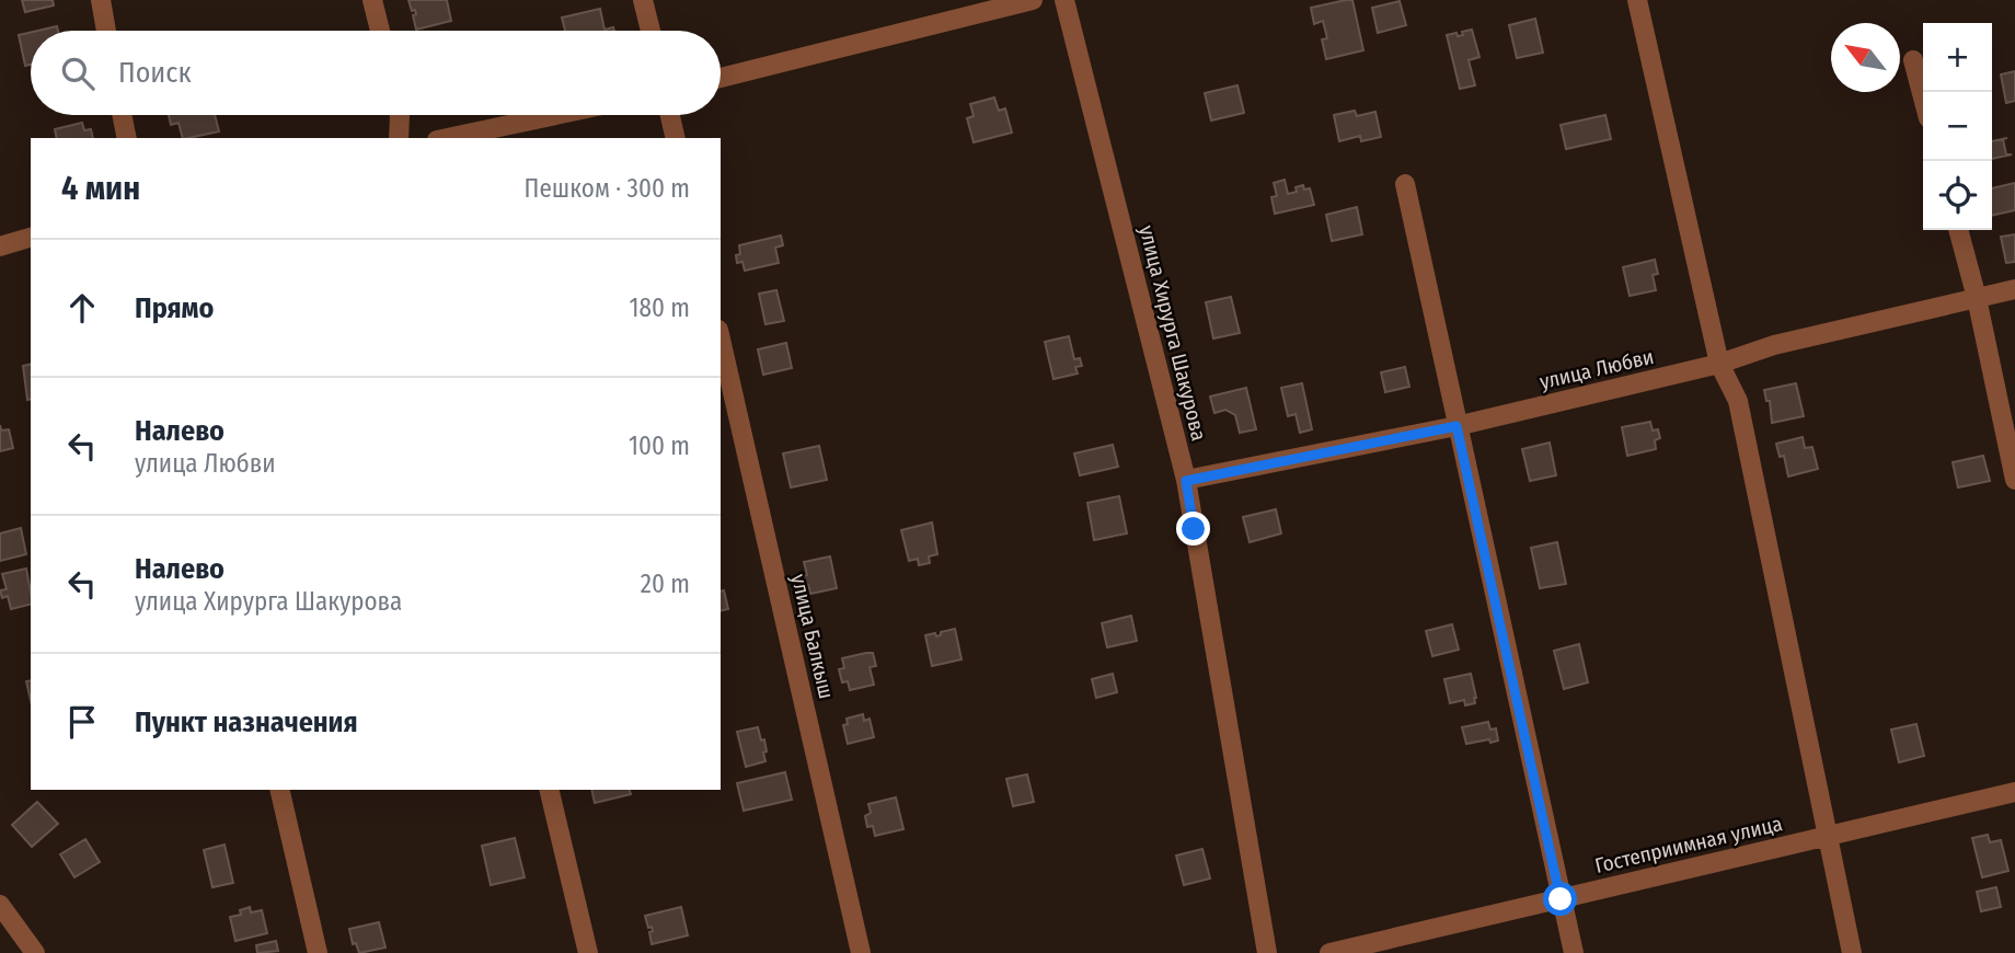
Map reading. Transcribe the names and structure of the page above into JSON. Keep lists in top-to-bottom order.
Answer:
{
  "streets": {
    "street": [
      "улица Хирурга Шакурова",
      "улица Любви",
      "улица Балкыш",
      "Гостеприимная улица"
    ]
  },
  "crossings": [
    ["улица Хирурга Шакурова", "улица Любви"]
  ],
  "north": "top left",
  "page": {
    "map_buttons": ["+", "−"],
    "search": "Поиск",
    "heading": ["4 мин", "Пешком · 300 m"],
    "list": [
      ["Прямо", "180 m"],
      ["Налево", "улица Любви", "100 m"],
      ["Налево", "улица Хирурга Шакурова", "20 m"],
      "Пункт назначения"
    ]
  }
}
